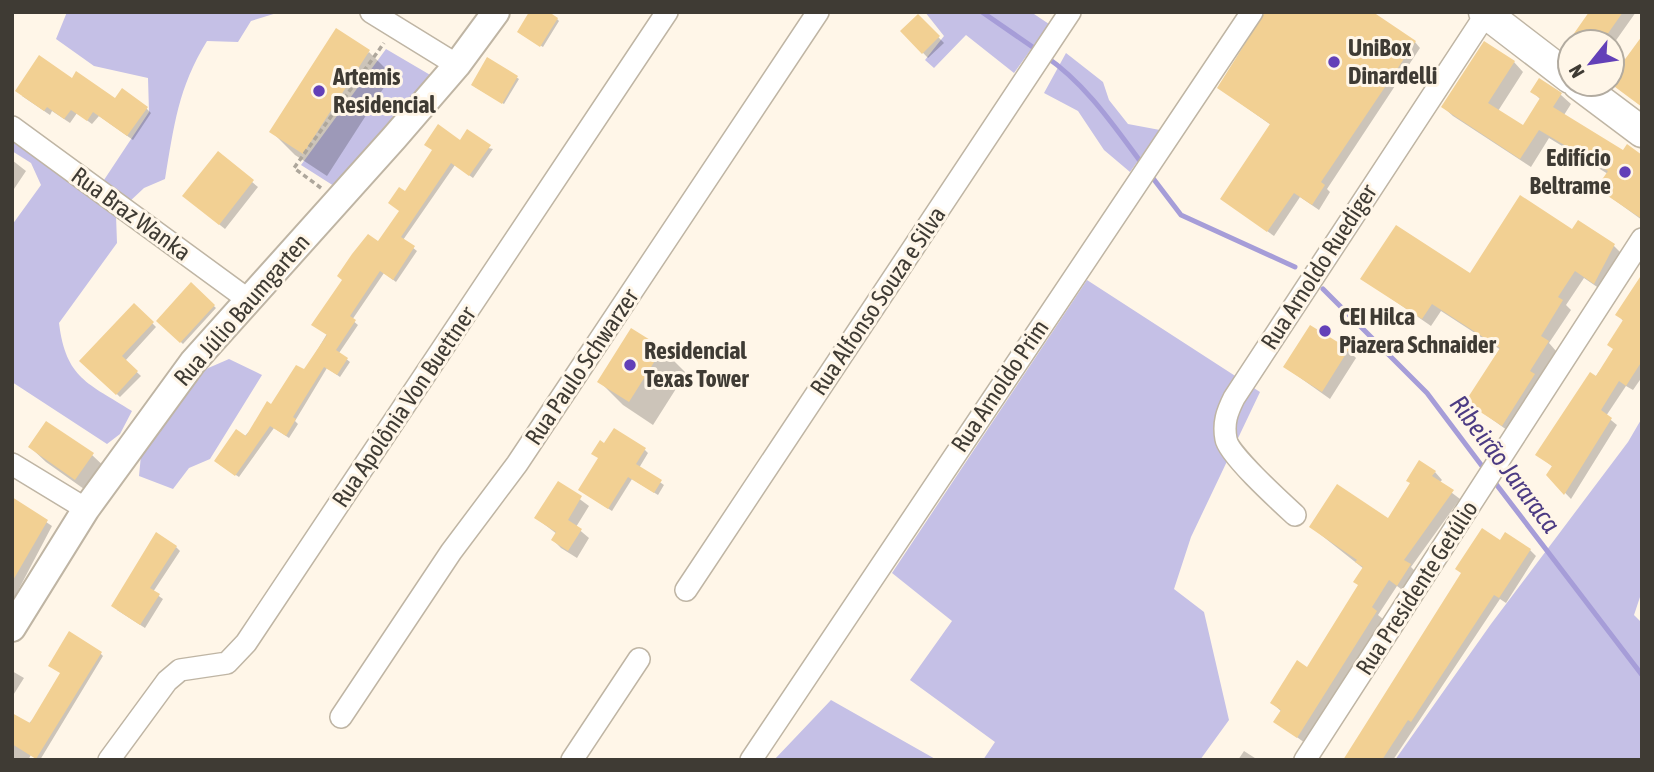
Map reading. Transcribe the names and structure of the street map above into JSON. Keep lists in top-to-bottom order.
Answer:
{
  "streets": {
    "street": [
      "Rua Braz Wanka",
      "Rua Arnoldo Ruediger",
      "Rua Alfonso Souza e Silva",
      "Rua Júlio Baumgarten",
      "Rua Paulo Schwarzer",
      "Rua Arnoldo Prim",
      "Rua Apolônia Von Buettner",
      "Rua Presidente Getúlio"
    ]
  },
  "crossings": [
    ["Rua Braz Wanka", "Rua Júlio Baumgarten"]
  ],
  "water": ["Ribeirão Jararaca"],
  "places": [
    "UniBox Dinardelli",
    "Artemis Residencial",
    "Edifício Beltrame",
    "CEI Hilca Piazera Schnaider",
    "Residencial Texas Tower"
  ],
  "north": "bottom left"
}
